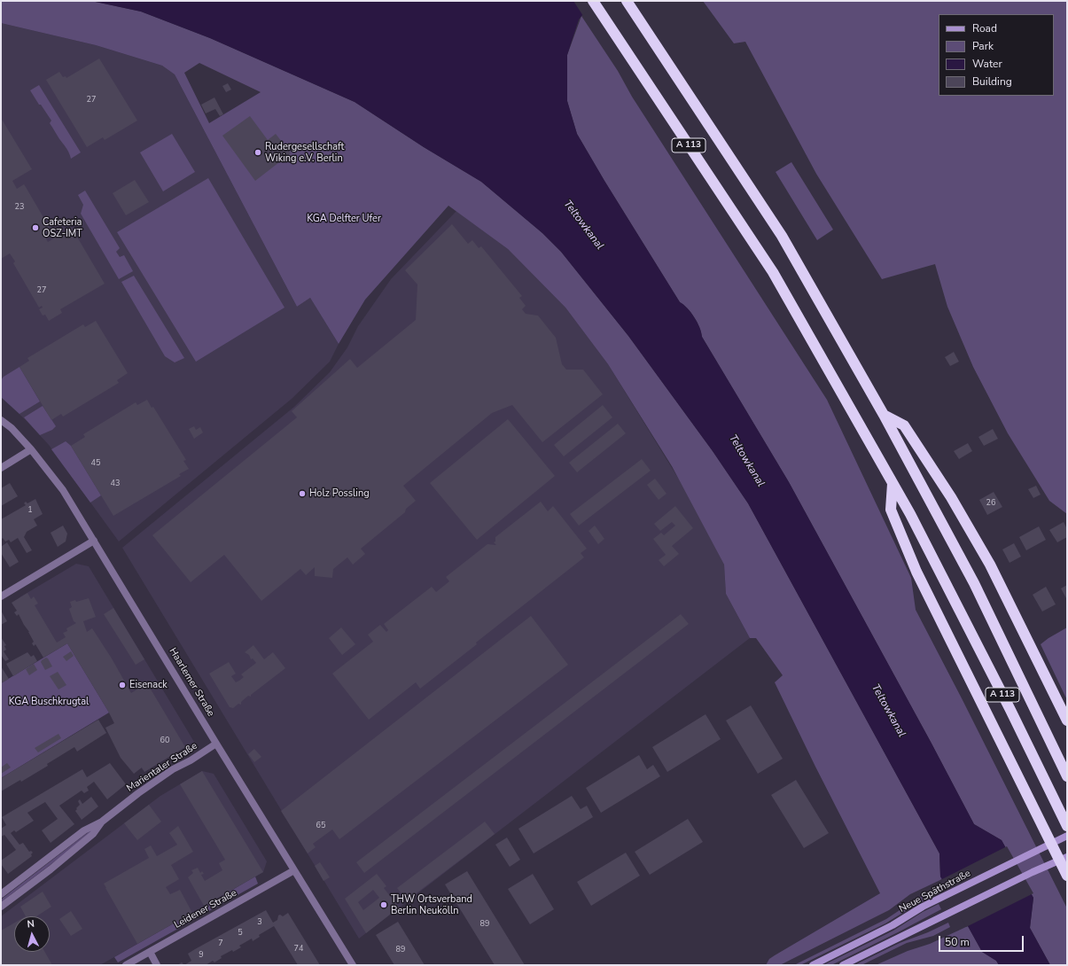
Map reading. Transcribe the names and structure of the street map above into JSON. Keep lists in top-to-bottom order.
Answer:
{
  "streets": {
    "highway": ["A 113"],
    "main road": ["Neue Späthstraße"],
    "street": ["Haarlemer Straße", "Marientaler Straße", "Leidener Straße"]
  },
  "crossings": [
    ["Haarlemer Straße", "Marientaler Straße"],
    ["Haarlemer Straße", "Leidener Straße"]
  ],
  "water": ["Teltowkanal"],
  "parks": ["KGA Delfter Ufer", "KGA Buschkrugtal"],
  "places": [
    "Rudergesellschaft Wiking e.V. Berlin",
    "Cafeteria OSZ-IMT",
    "Holz Possling",
    "Eisenack",
    "THW Ortsverband Berlin Neukölln"
  ],
  "house_numbers": [
    "27",
    "23",
    "27",
    "45",
    "43",
    "26",
    "1",
    "60",
    "65",
    "3",
    "89",
    "5",
    "7",
    "74",
    "89",
    "9"
  ],
  "legend": [
    "Road",
    "Park",
    "Water",
    "Building"
  ],
  "scale_bar": "50 m",
  "north": "top"
}
